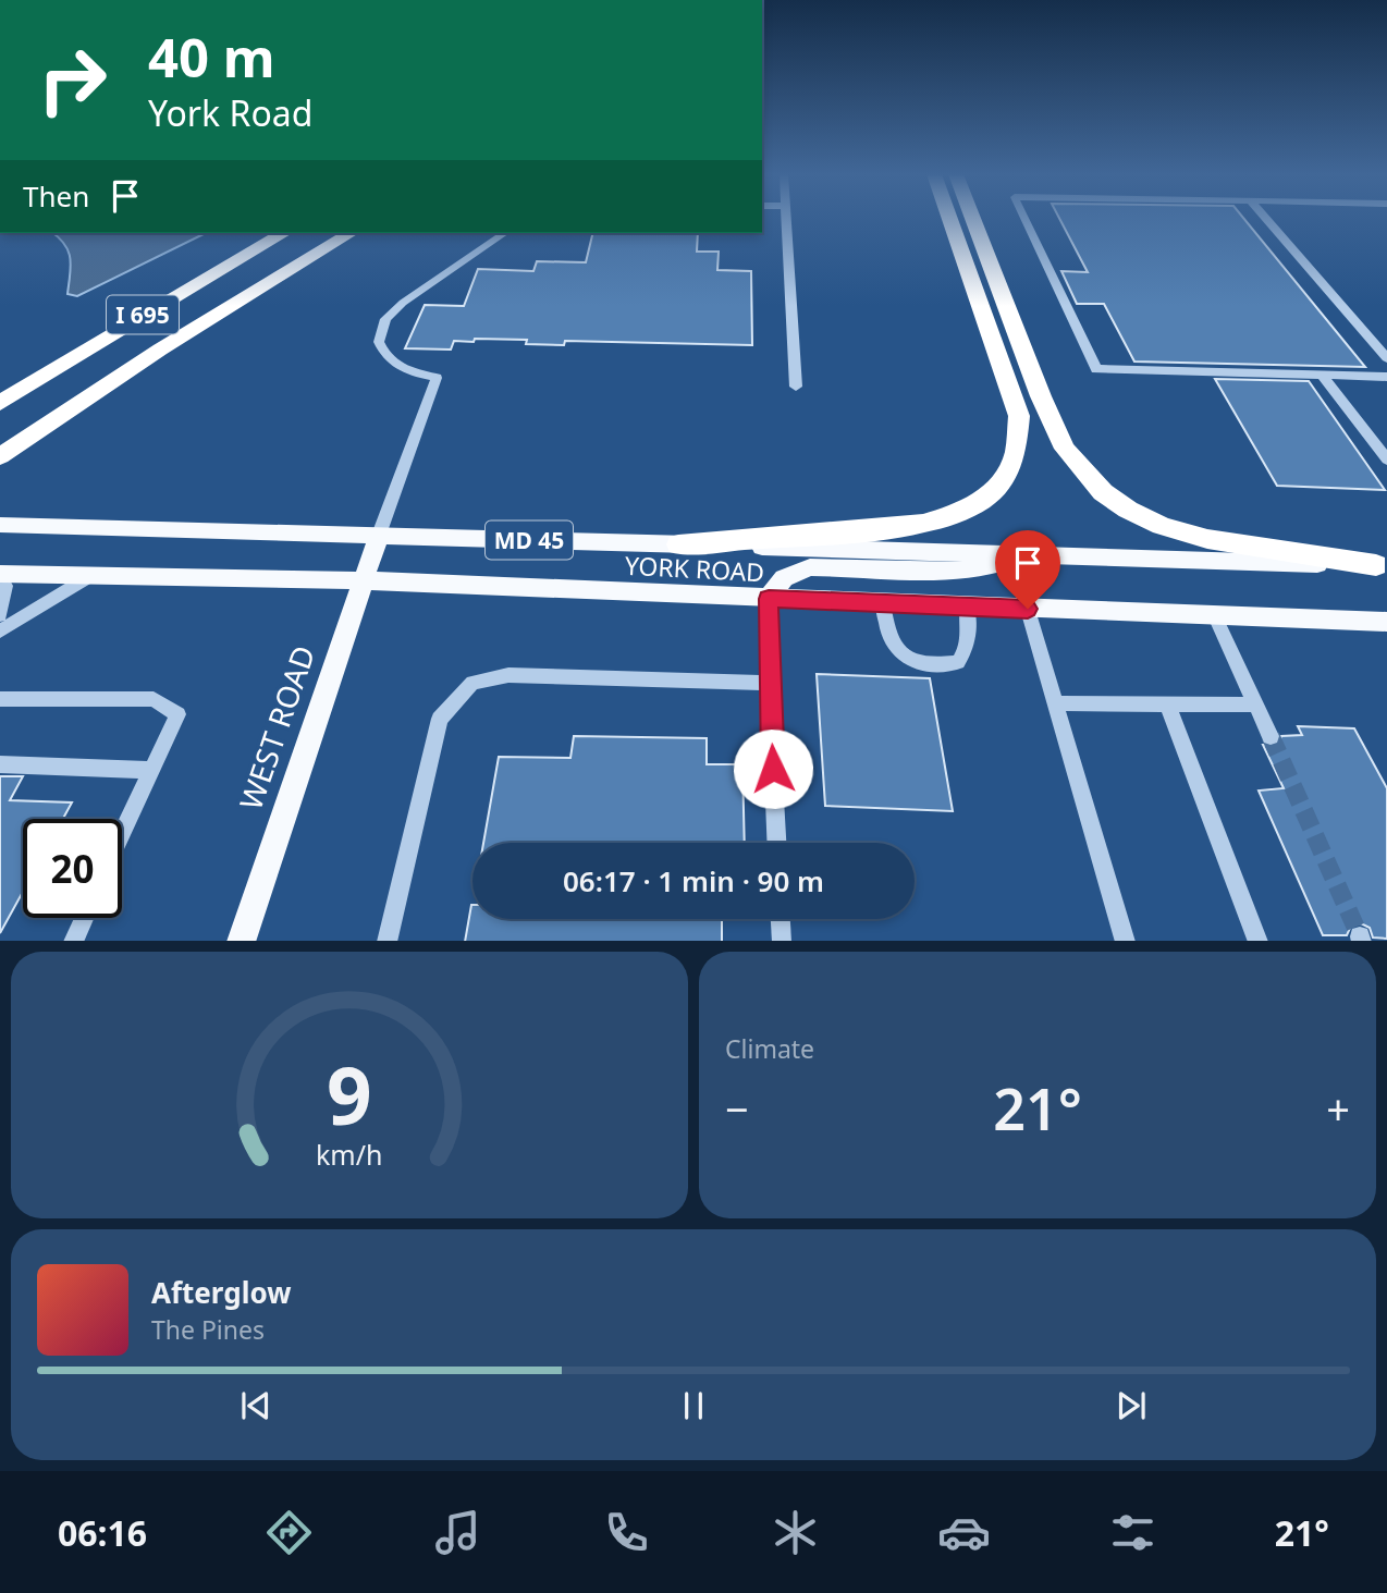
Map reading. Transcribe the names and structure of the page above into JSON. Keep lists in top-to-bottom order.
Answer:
{
  "streets": {
    "highway": ["I 695"],
    "main road": ["MD 45", "YORK ROAD", "WEST ROAD"]
  },
  "crossings": [
    ["YORK ROAD", "WEST ROAD"]
  ],
  "page": {
    "turn": ["40 m", "York Road"],
    "then": "Then",
    "limit": "20",
    "trip": "06:17 · 1 min · 90 m",
    "tile": "Climate",
    "heat": ["−", "21°", "+"],
    "song": ["Afterglow", "The Pines"],
    "tabs": ["06:16", "21°"],
    "gauge": ["9", "km/h"]
  }
}
